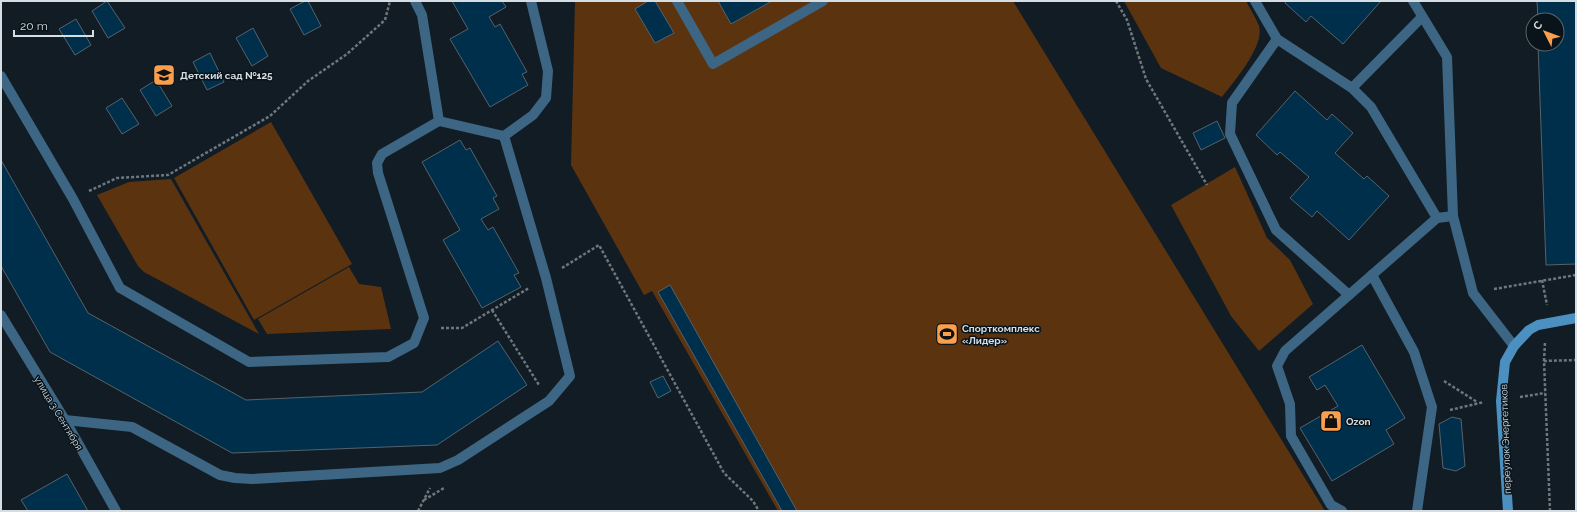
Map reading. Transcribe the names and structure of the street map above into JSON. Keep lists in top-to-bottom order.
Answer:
{
  "streets": {
    "street": ["улица 3 Сентября", "переулок Энергетиков"]
  },
  "places": {
    "school or university": ["Детский сад №125"],
    "sports": ["Спорткомплекс «Лидер»"],
    "shop": ["Ozon"]
  },
  "scale_bar": "20 m",
  "north": "top left"
}
